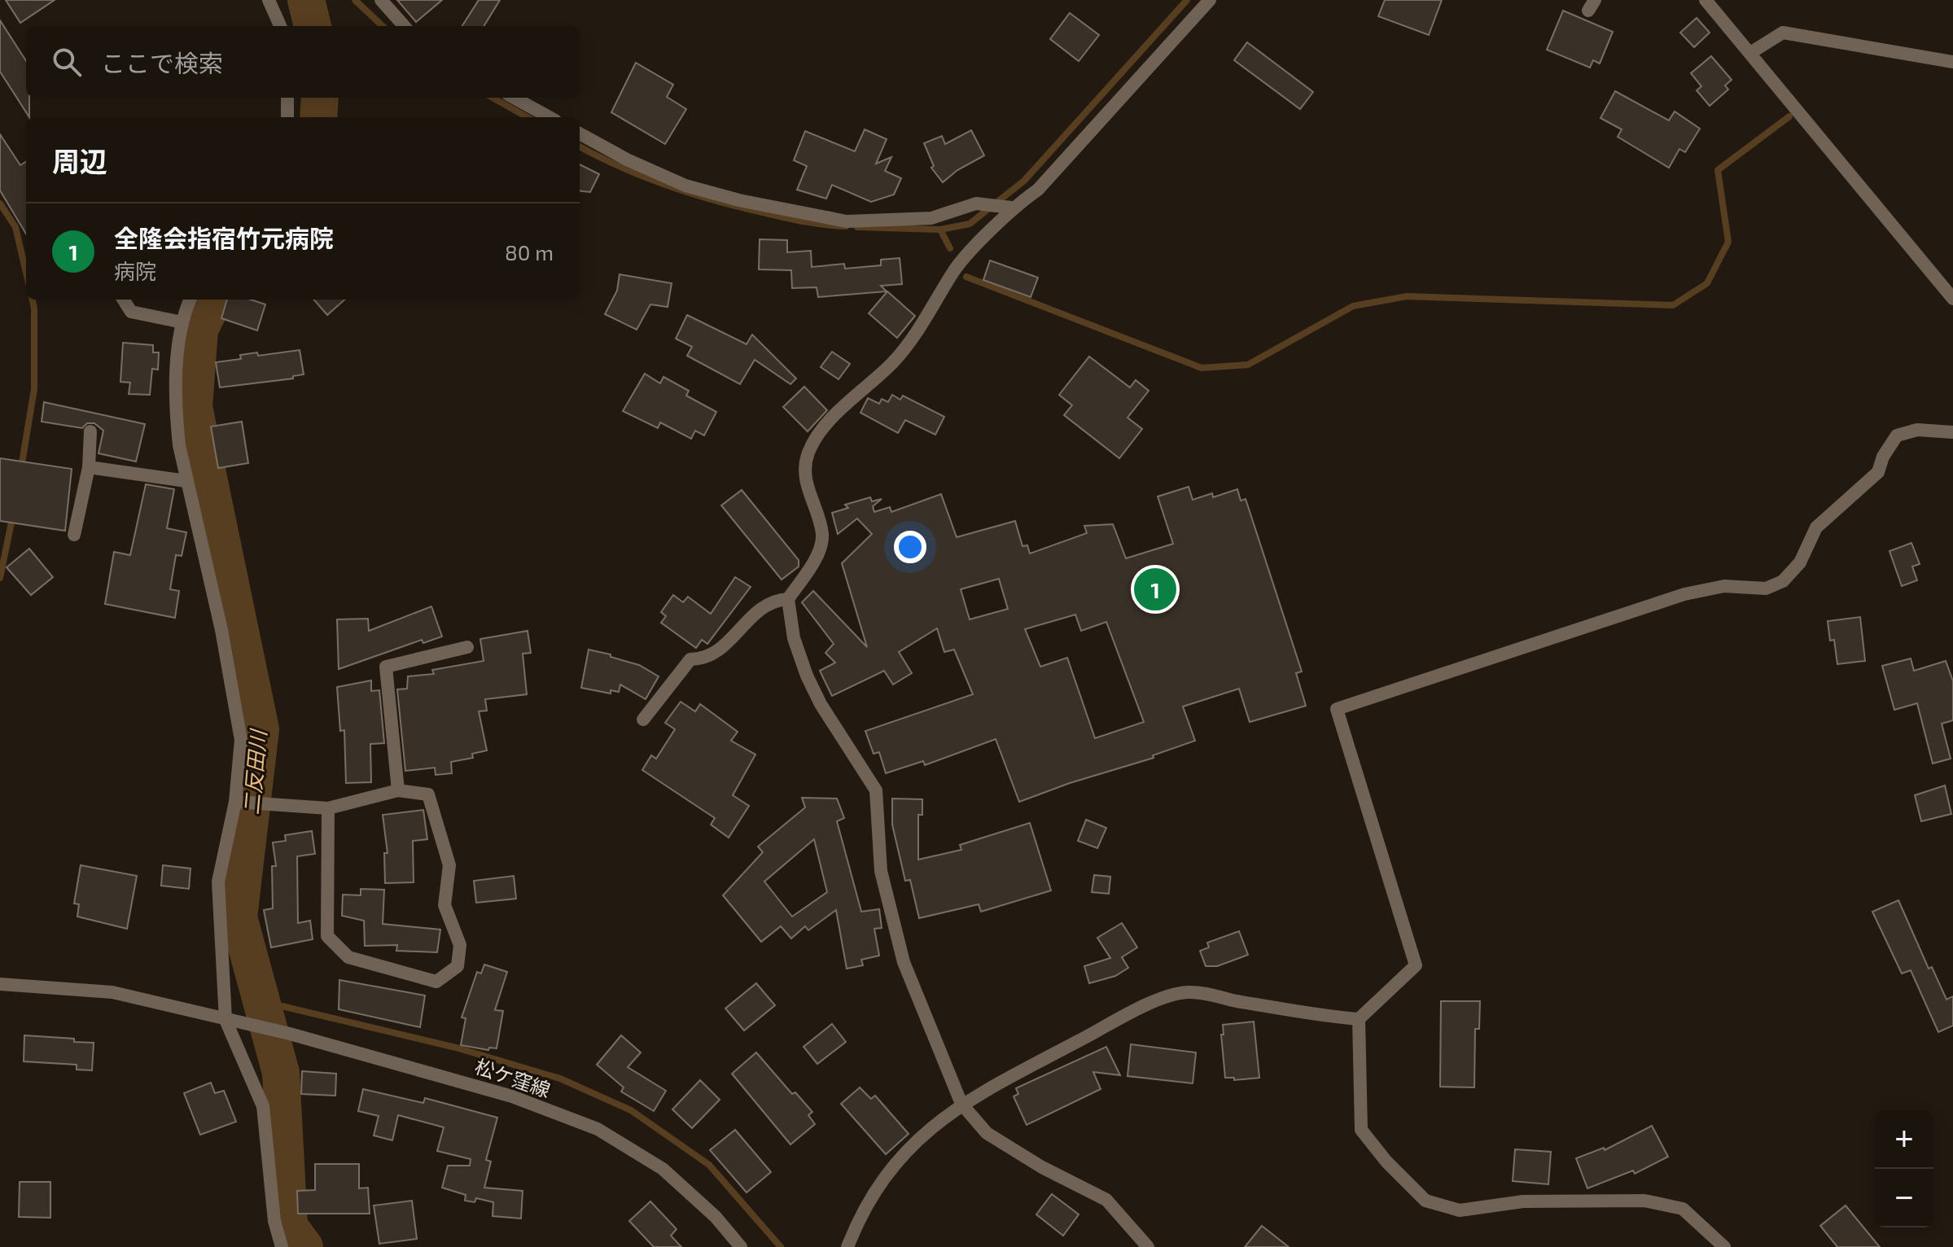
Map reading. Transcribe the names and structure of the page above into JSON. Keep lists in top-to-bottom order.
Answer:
{
  "streets": {
    "street": ["松ケ窪線"]
  },
  "water": ["二反田川"],
  "page": {
    "search": "ここで検索",
    "heading": "周辺",
    "list": [
      {
        "mark": "1",
        "name": "全隆会指宿竹元病院",
        "note": "病院",
        "value": "80 m"
      }
    ],
    "pins": "1",
    "map_buttons": ["+", "−"]
  }
}
